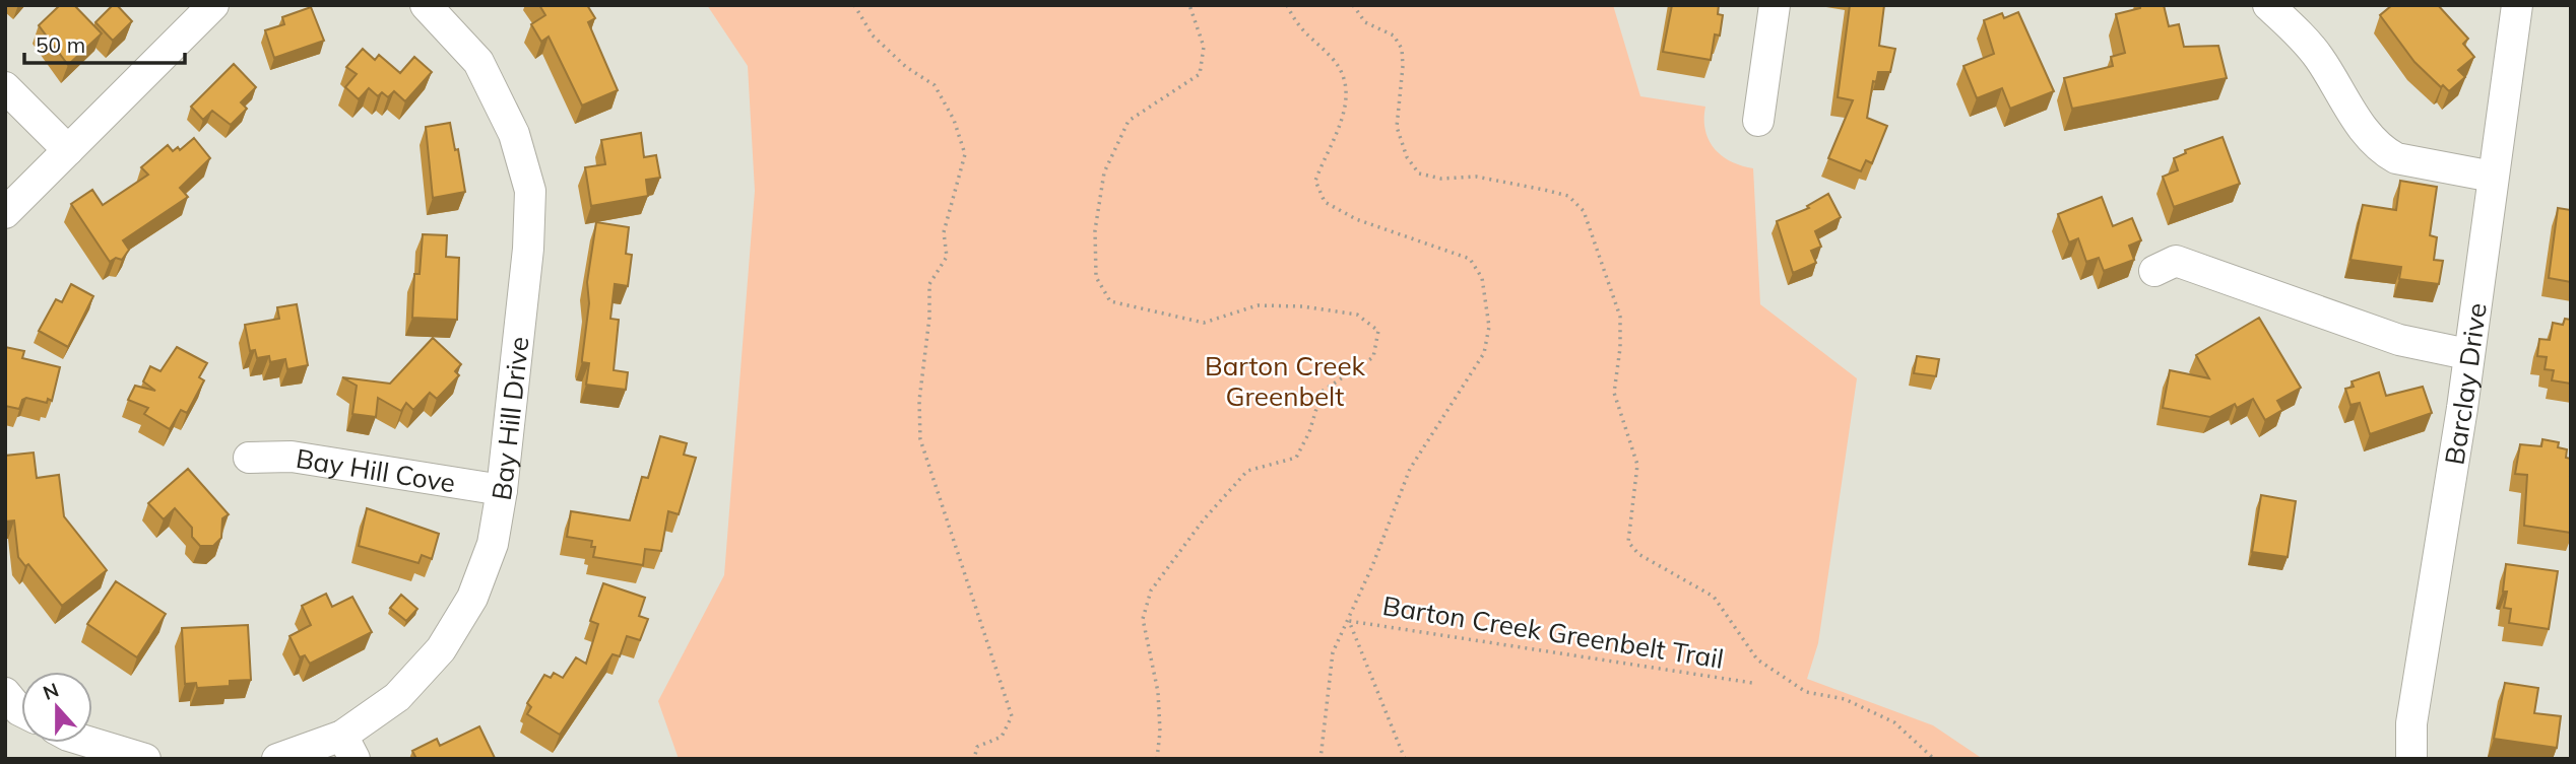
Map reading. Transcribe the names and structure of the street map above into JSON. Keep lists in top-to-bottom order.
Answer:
{
  "streets": {
    "street": ["Barclay Drive", "Bay Hill Drive", "Bay Hill Cove"],
    "path": ["Barton Creek Greenbelt Trail"]
  },
  "crossings": [
    ["Bay Hill Drive", "Bay Hill Cove"]
  ],
  "parks": ["Barton Creek Greenbelt"],
  "scale_bar": "50 m",
  "north": "top"
}
